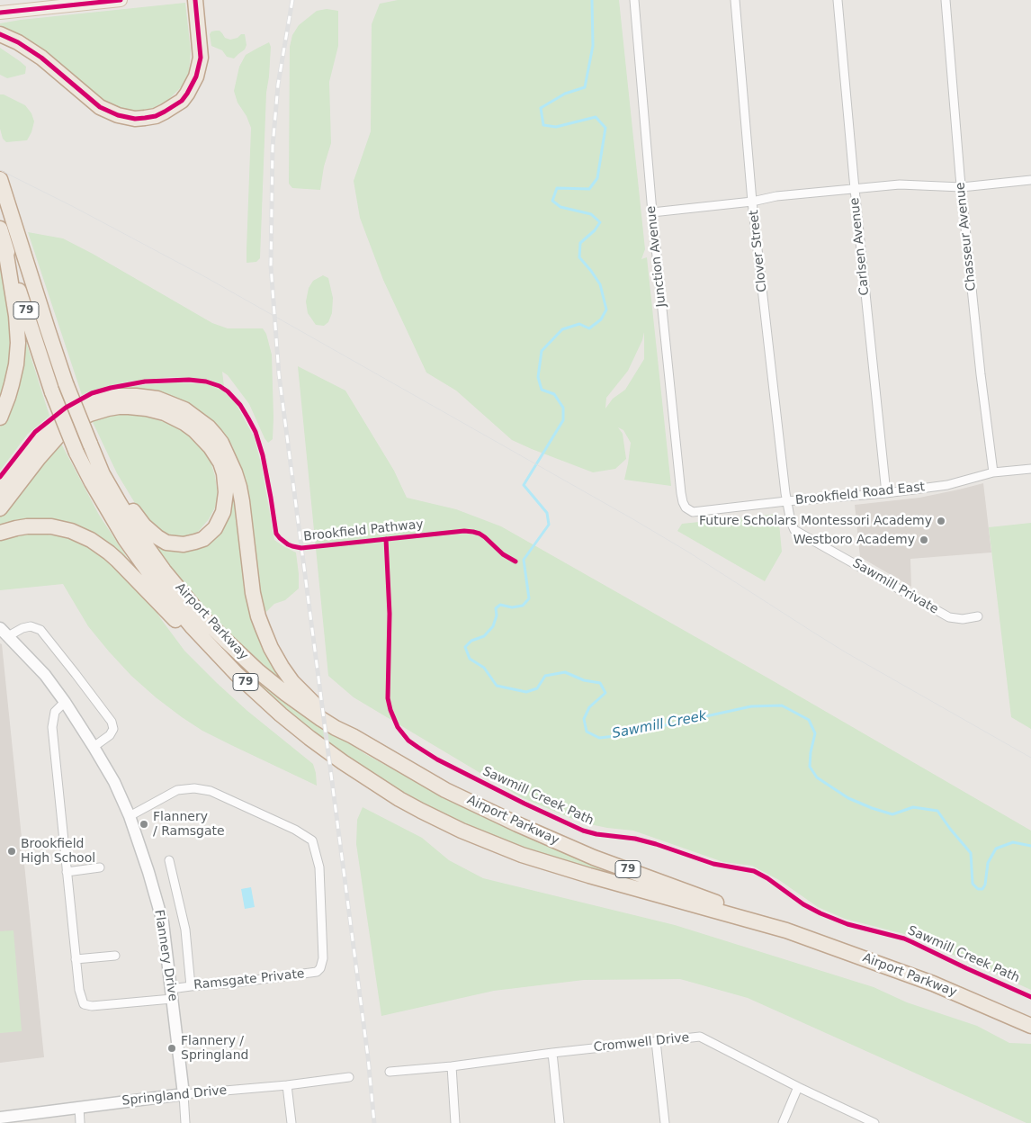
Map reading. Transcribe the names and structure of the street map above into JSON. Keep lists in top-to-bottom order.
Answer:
{
  "streets": {
    "highway": ["79", "Airport Parkway"],
    "street": [
      "Chasseur Avenue",
      "Carlsen Avenue",
      "Clover Street",
      "Junction Avenue",
      "Brookfield Road East",
      "Sawmill Private",
      "Flannery Drive",
      "Ramsgate Private",
      "Cromwell Drive",
      "Springland Drive"
    ],
    "cycle path": ["Brookfield Pathway"]
  },
  "crossings": [
    ["Chasseur Avenue", "Brookfield Road East"],
    ["Carlsen Avenue", "Brookfield Road East"],
    ["Clover Street", "Brookfield Road East"],
    ["Clover Street", "Sawmill Private"],
    ["Junction Avenue", "Brookfield Road East"],
    ["Brookfield Road East", "Sawmill Private"],
    ["Flannery Drive", "Ramsgate Private"],
    ["Flannery Drive", "Springland Drive"]
  ],
  "water": ["Sawmill Creek"],
  "places": [
    "Future Scholars Montessori Academy",
    "Westboro Academy",
    "Flannery / Ramsgate",
    "Brookfield High School",
    "Flannery / Springland"
  ]
}
